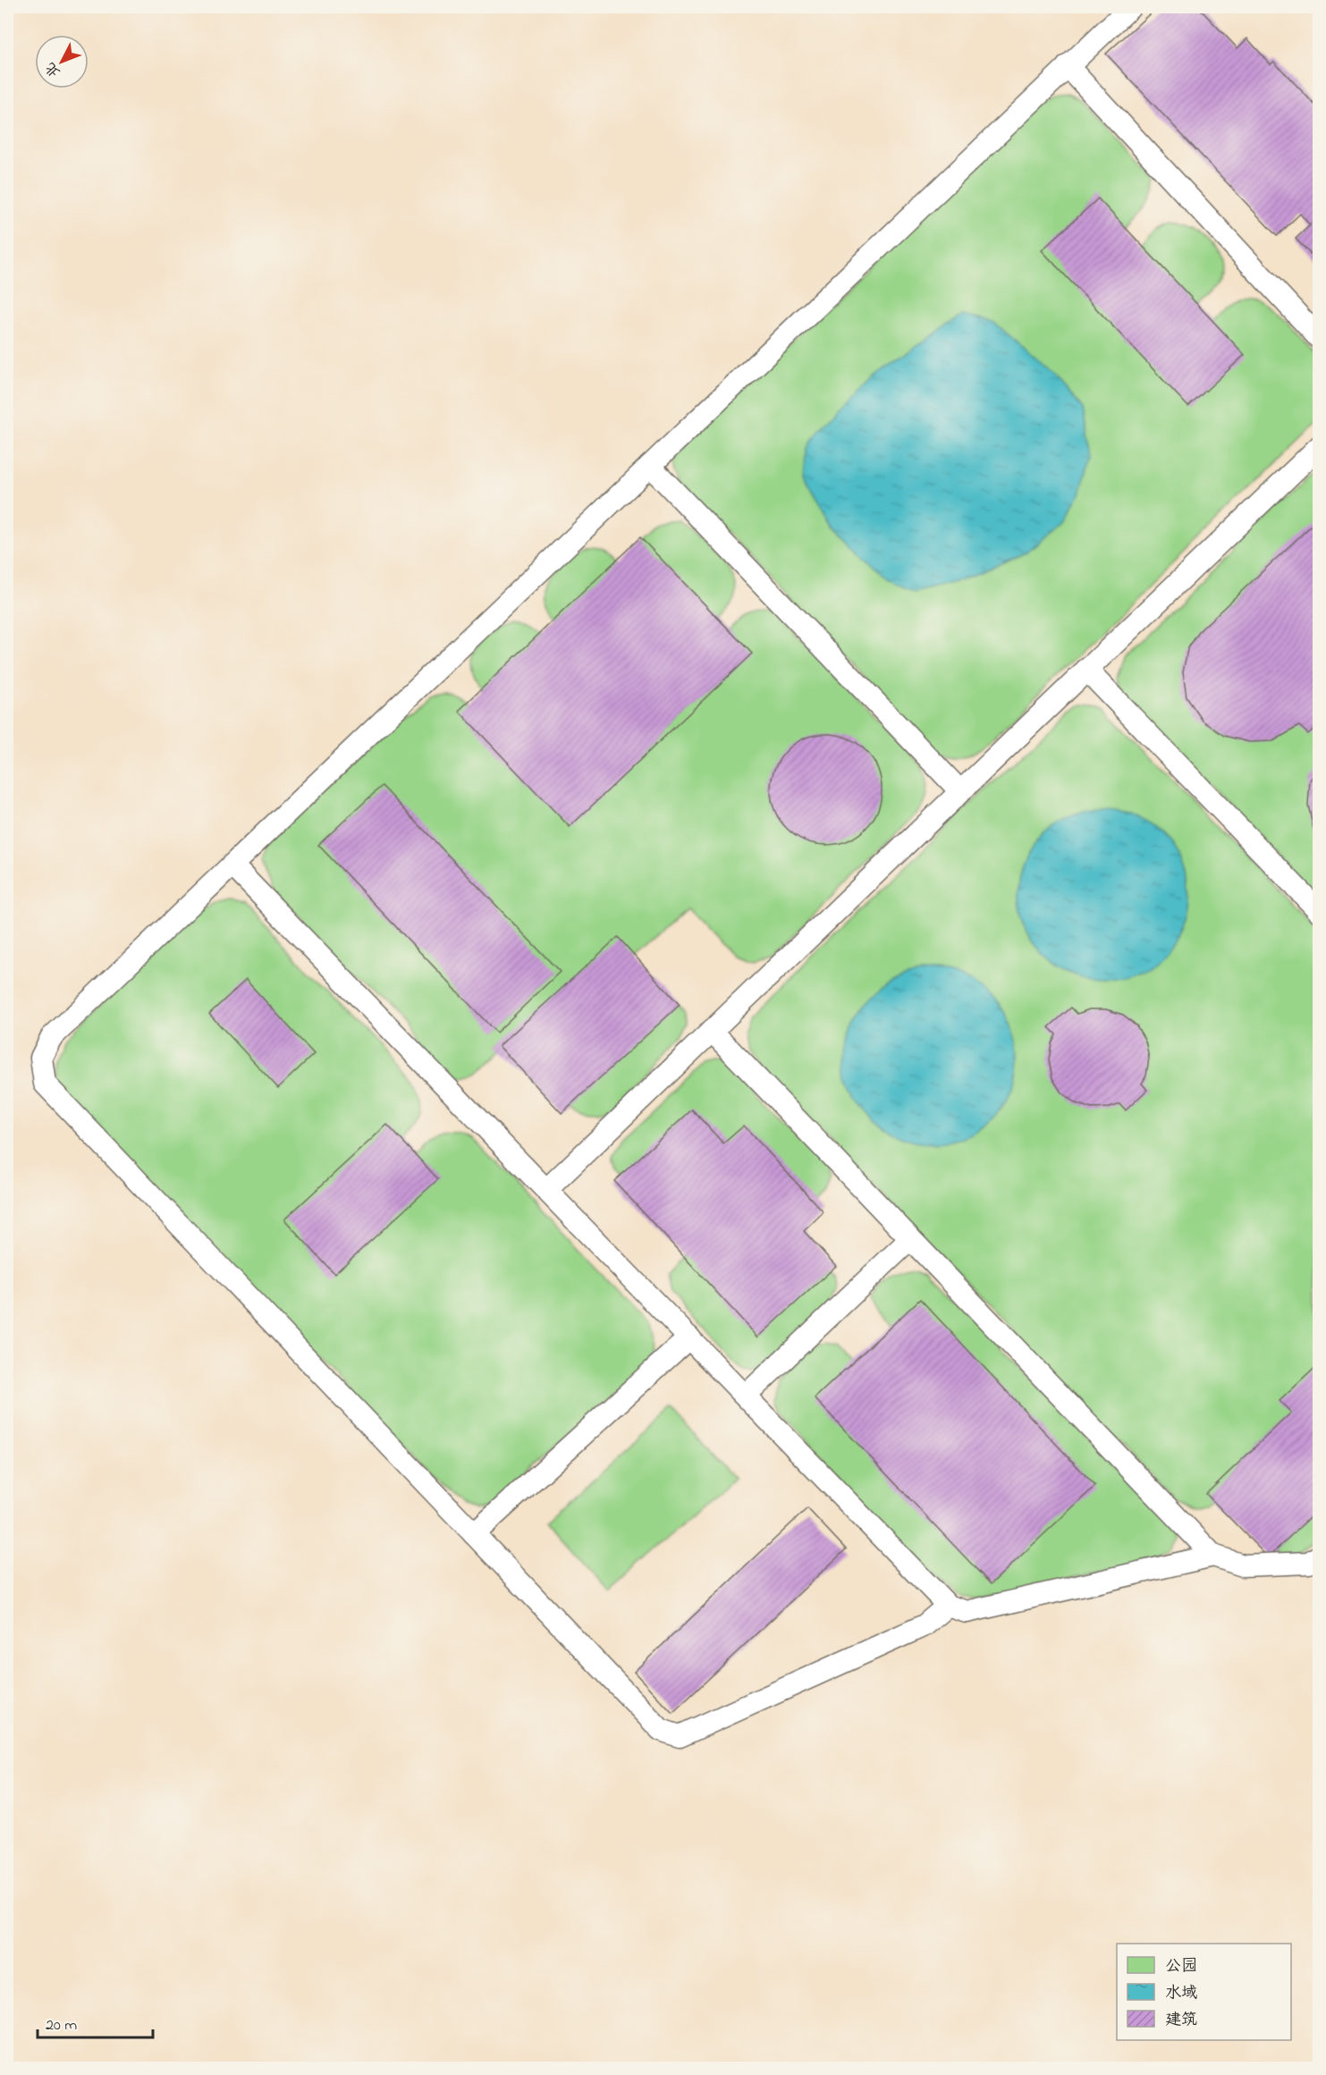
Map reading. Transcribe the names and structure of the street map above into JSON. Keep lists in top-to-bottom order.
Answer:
{
  "legend": ["公园", "水域", "建筑"],
  "scale_bar": "20 m",
  "north": "bottom left"
}
